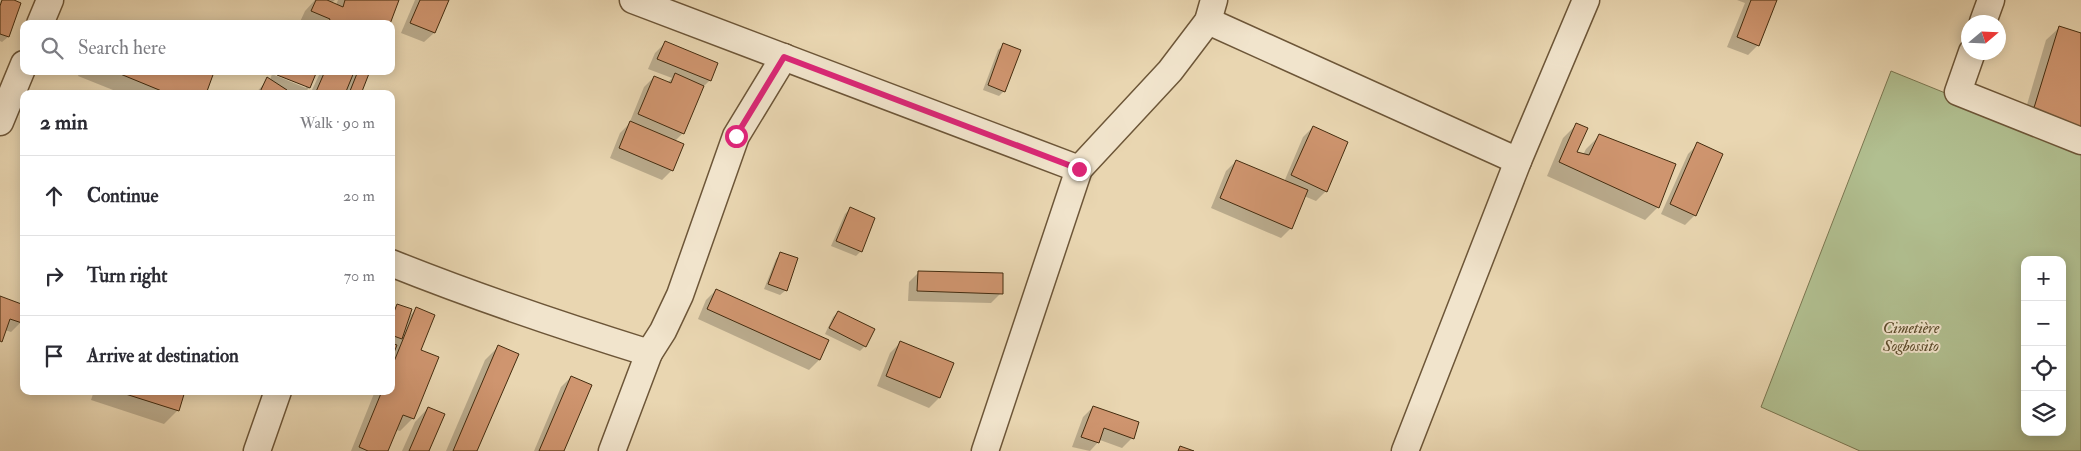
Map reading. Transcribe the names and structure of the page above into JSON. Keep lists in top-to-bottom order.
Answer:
{
  "parks": ["Cimetière Sogbossito"],
  "north": "right",
  "page": {
    "search": "Search here",
    "heading": ["2 min", "Walk · 90 m"],
    "list": [
      ["Continue", "20 m"],
      ["Turn right", "70 m"],
      "Arrive at destination"
    ],
    "map_buttons": ["+", "−"]
  }
}
